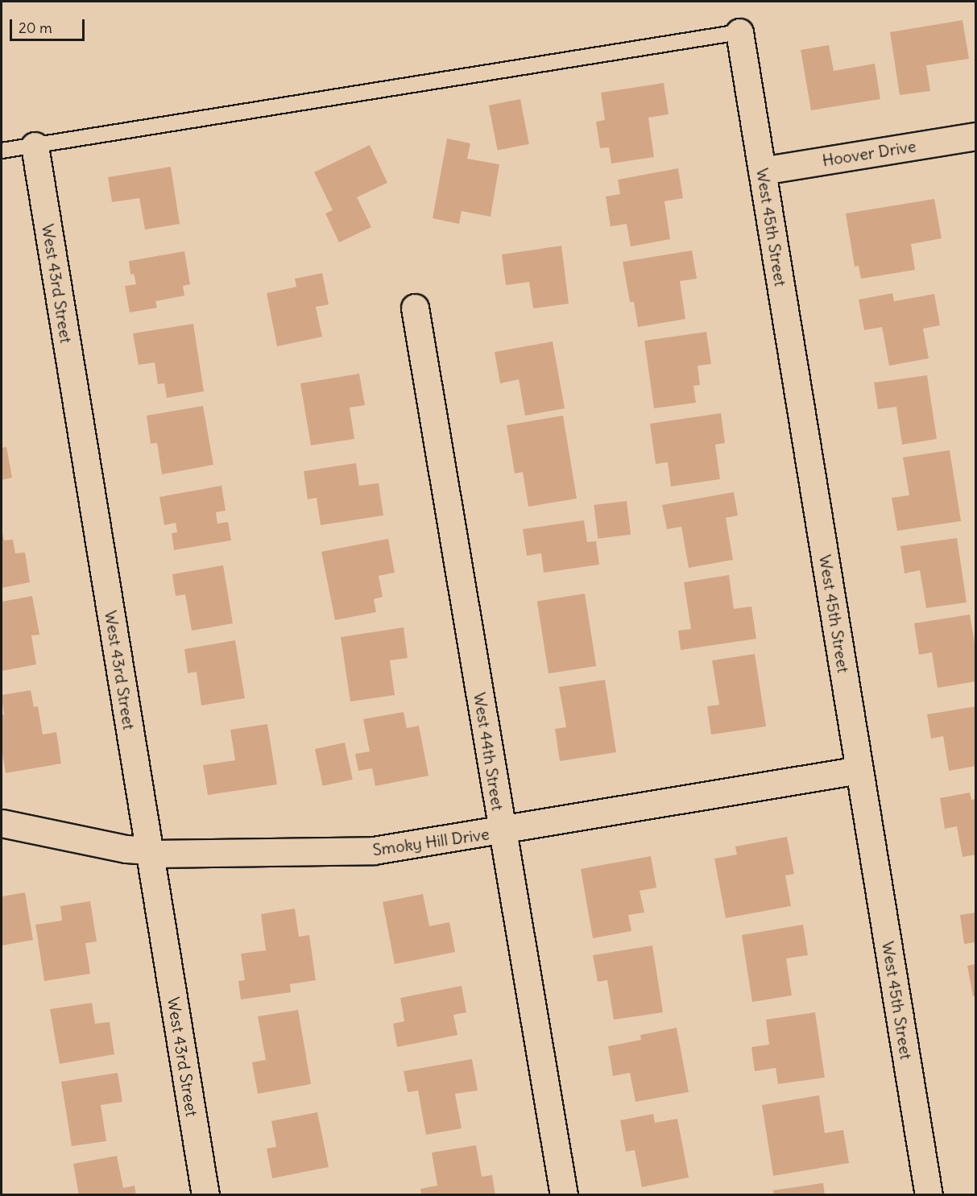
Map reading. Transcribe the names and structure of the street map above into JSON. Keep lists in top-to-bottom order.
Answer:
{
  "streets": {
    "street": [
      "Hoover Drive",
      "West 45th Street",
      "West 43rd Street",
      "West 44th Street",
      "Smoky Hill Drive"
    ]
  },
  "crossings": [
    ["Hoover Drive", "West 45th Street"],
    ["West 45th Street", "Smoky Hill Drive"],
    ["West 43rd Street", "Smoky Hill Drive"],
    ["West 44th Street", "Smoky Hill Drive"]
  ],
  "scale_bar": "20 m"
}
